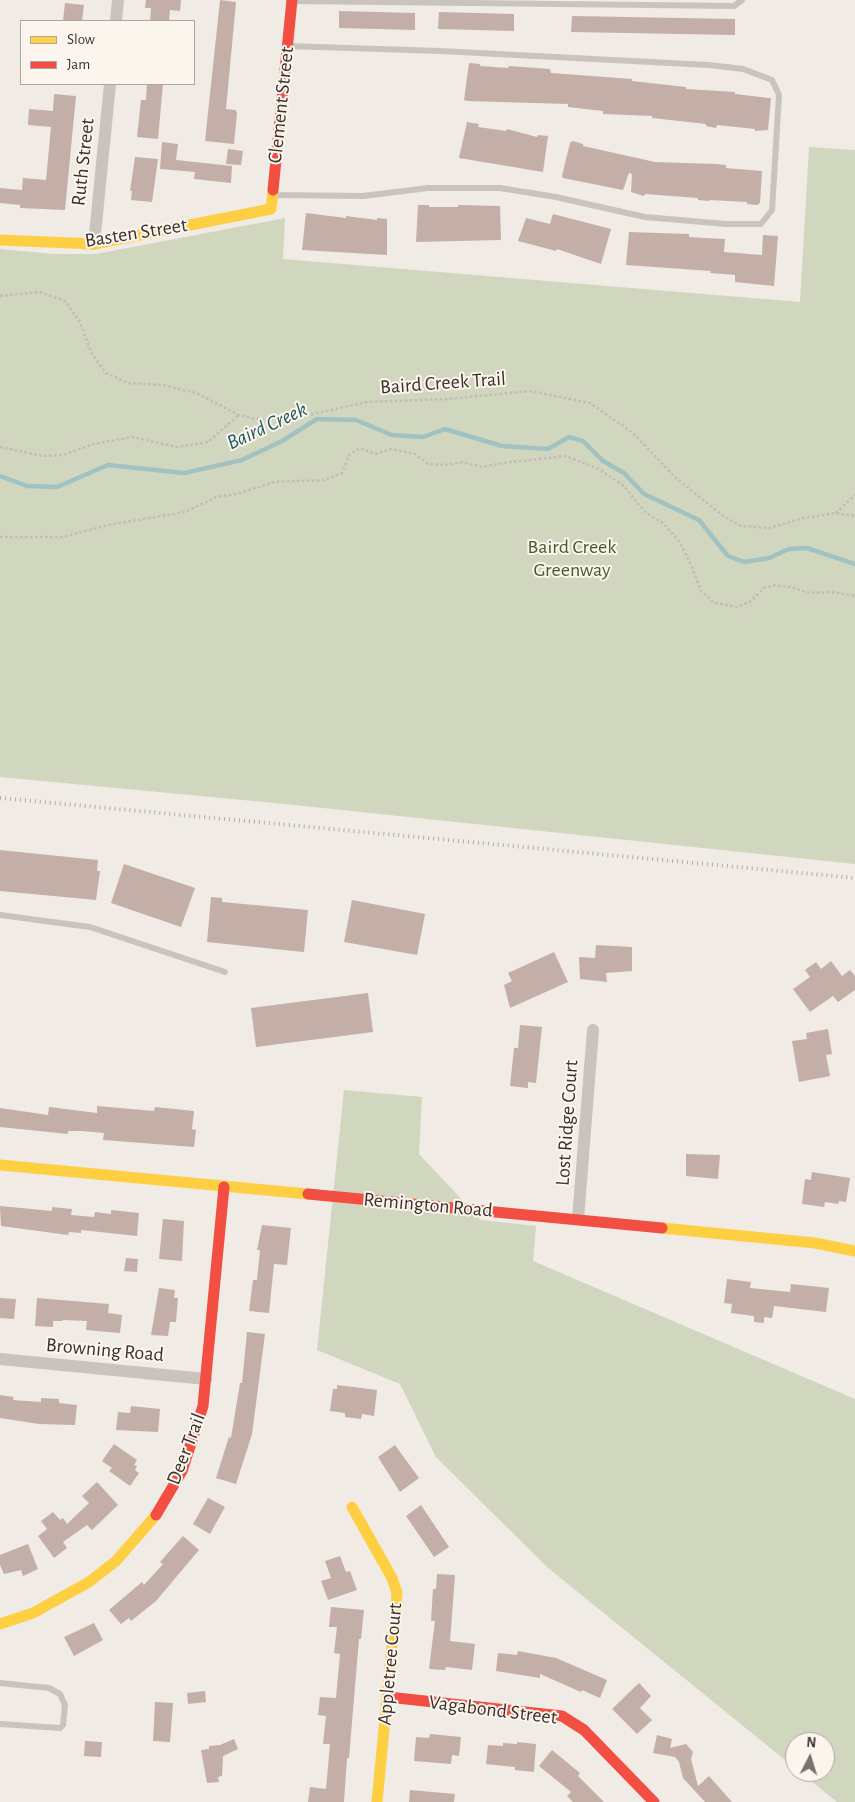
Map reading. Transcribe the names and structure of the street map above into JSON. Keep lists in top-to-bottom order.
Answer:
{
  "streets": {
    "street": [
      "Clement Street",
      "Ruth Street",
      "Basten Street",
      "Lost Ridge Court",
      "Remington Road",
      "Browning Road",
      "Deer Trail",
      "Appletree Court",
      "Vagabond Street"
    ],
    "path": ["Baird Creek Trail"]
  },
  "crossings": [
    ["Clement Street", "Basten Street"],
    ["Ruth Street", "Basten Street"],
    ["Lost Ridge Court", "Remington Road"],
    ["Remington Road", "Deer Trail"],
    ["Browning Road", "Deer Trail"],
    ["Appletree Court", "Vagabond Street"]
  ],
  "water": ["Baird Creek"],
  "parks": ["Baird Creek Greenway"],
  "legend": ["Slow", "Jam"],
  "north": "top"
}
